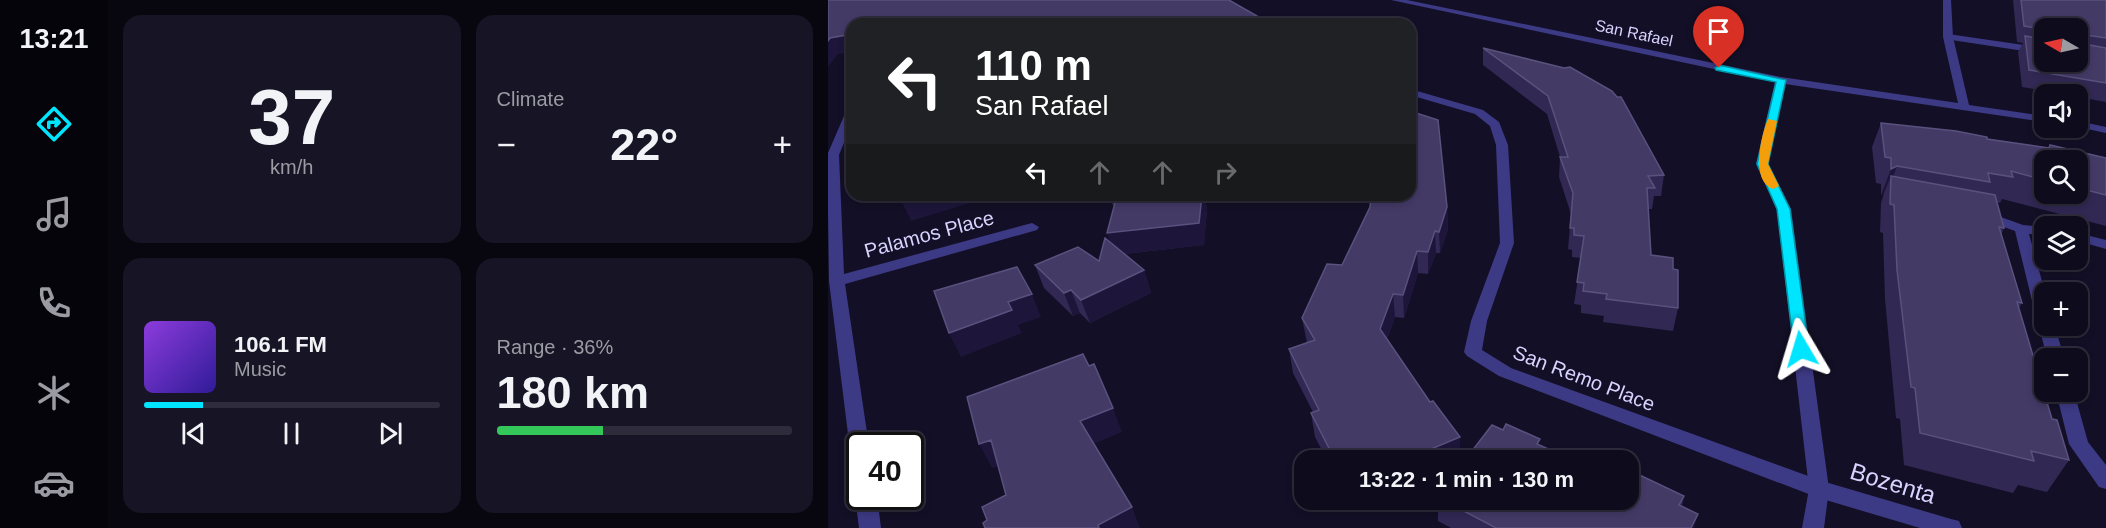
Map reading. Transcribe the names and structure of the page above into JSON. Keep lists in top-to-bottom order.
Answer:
{
  "streets": {
    "street": [
      "San Rafael",
      "Palamos Place",
      "San Remo Place",
      "Bozenta"
    ]
  },
  "crossings": [
    ["San Remo Place", "Bozenta"]
  ],
  "north": "left",
  "page": {
    "tabs": "13:21",
    "tile": [
      ["37", "km/h"],
      "Climate",
      ["Range · 36%", "180 km"]
    ],
    "map_buttons": ["+", "−"],
    "turn": ["110 m", "San Rafael"],
    "heat": ["−", "22°", "+"],
    "song": ["106.1 FM", "Music"],
    "limit": "40",
    "trip": "13:22 · 1 min · 130 m"
  }
}
